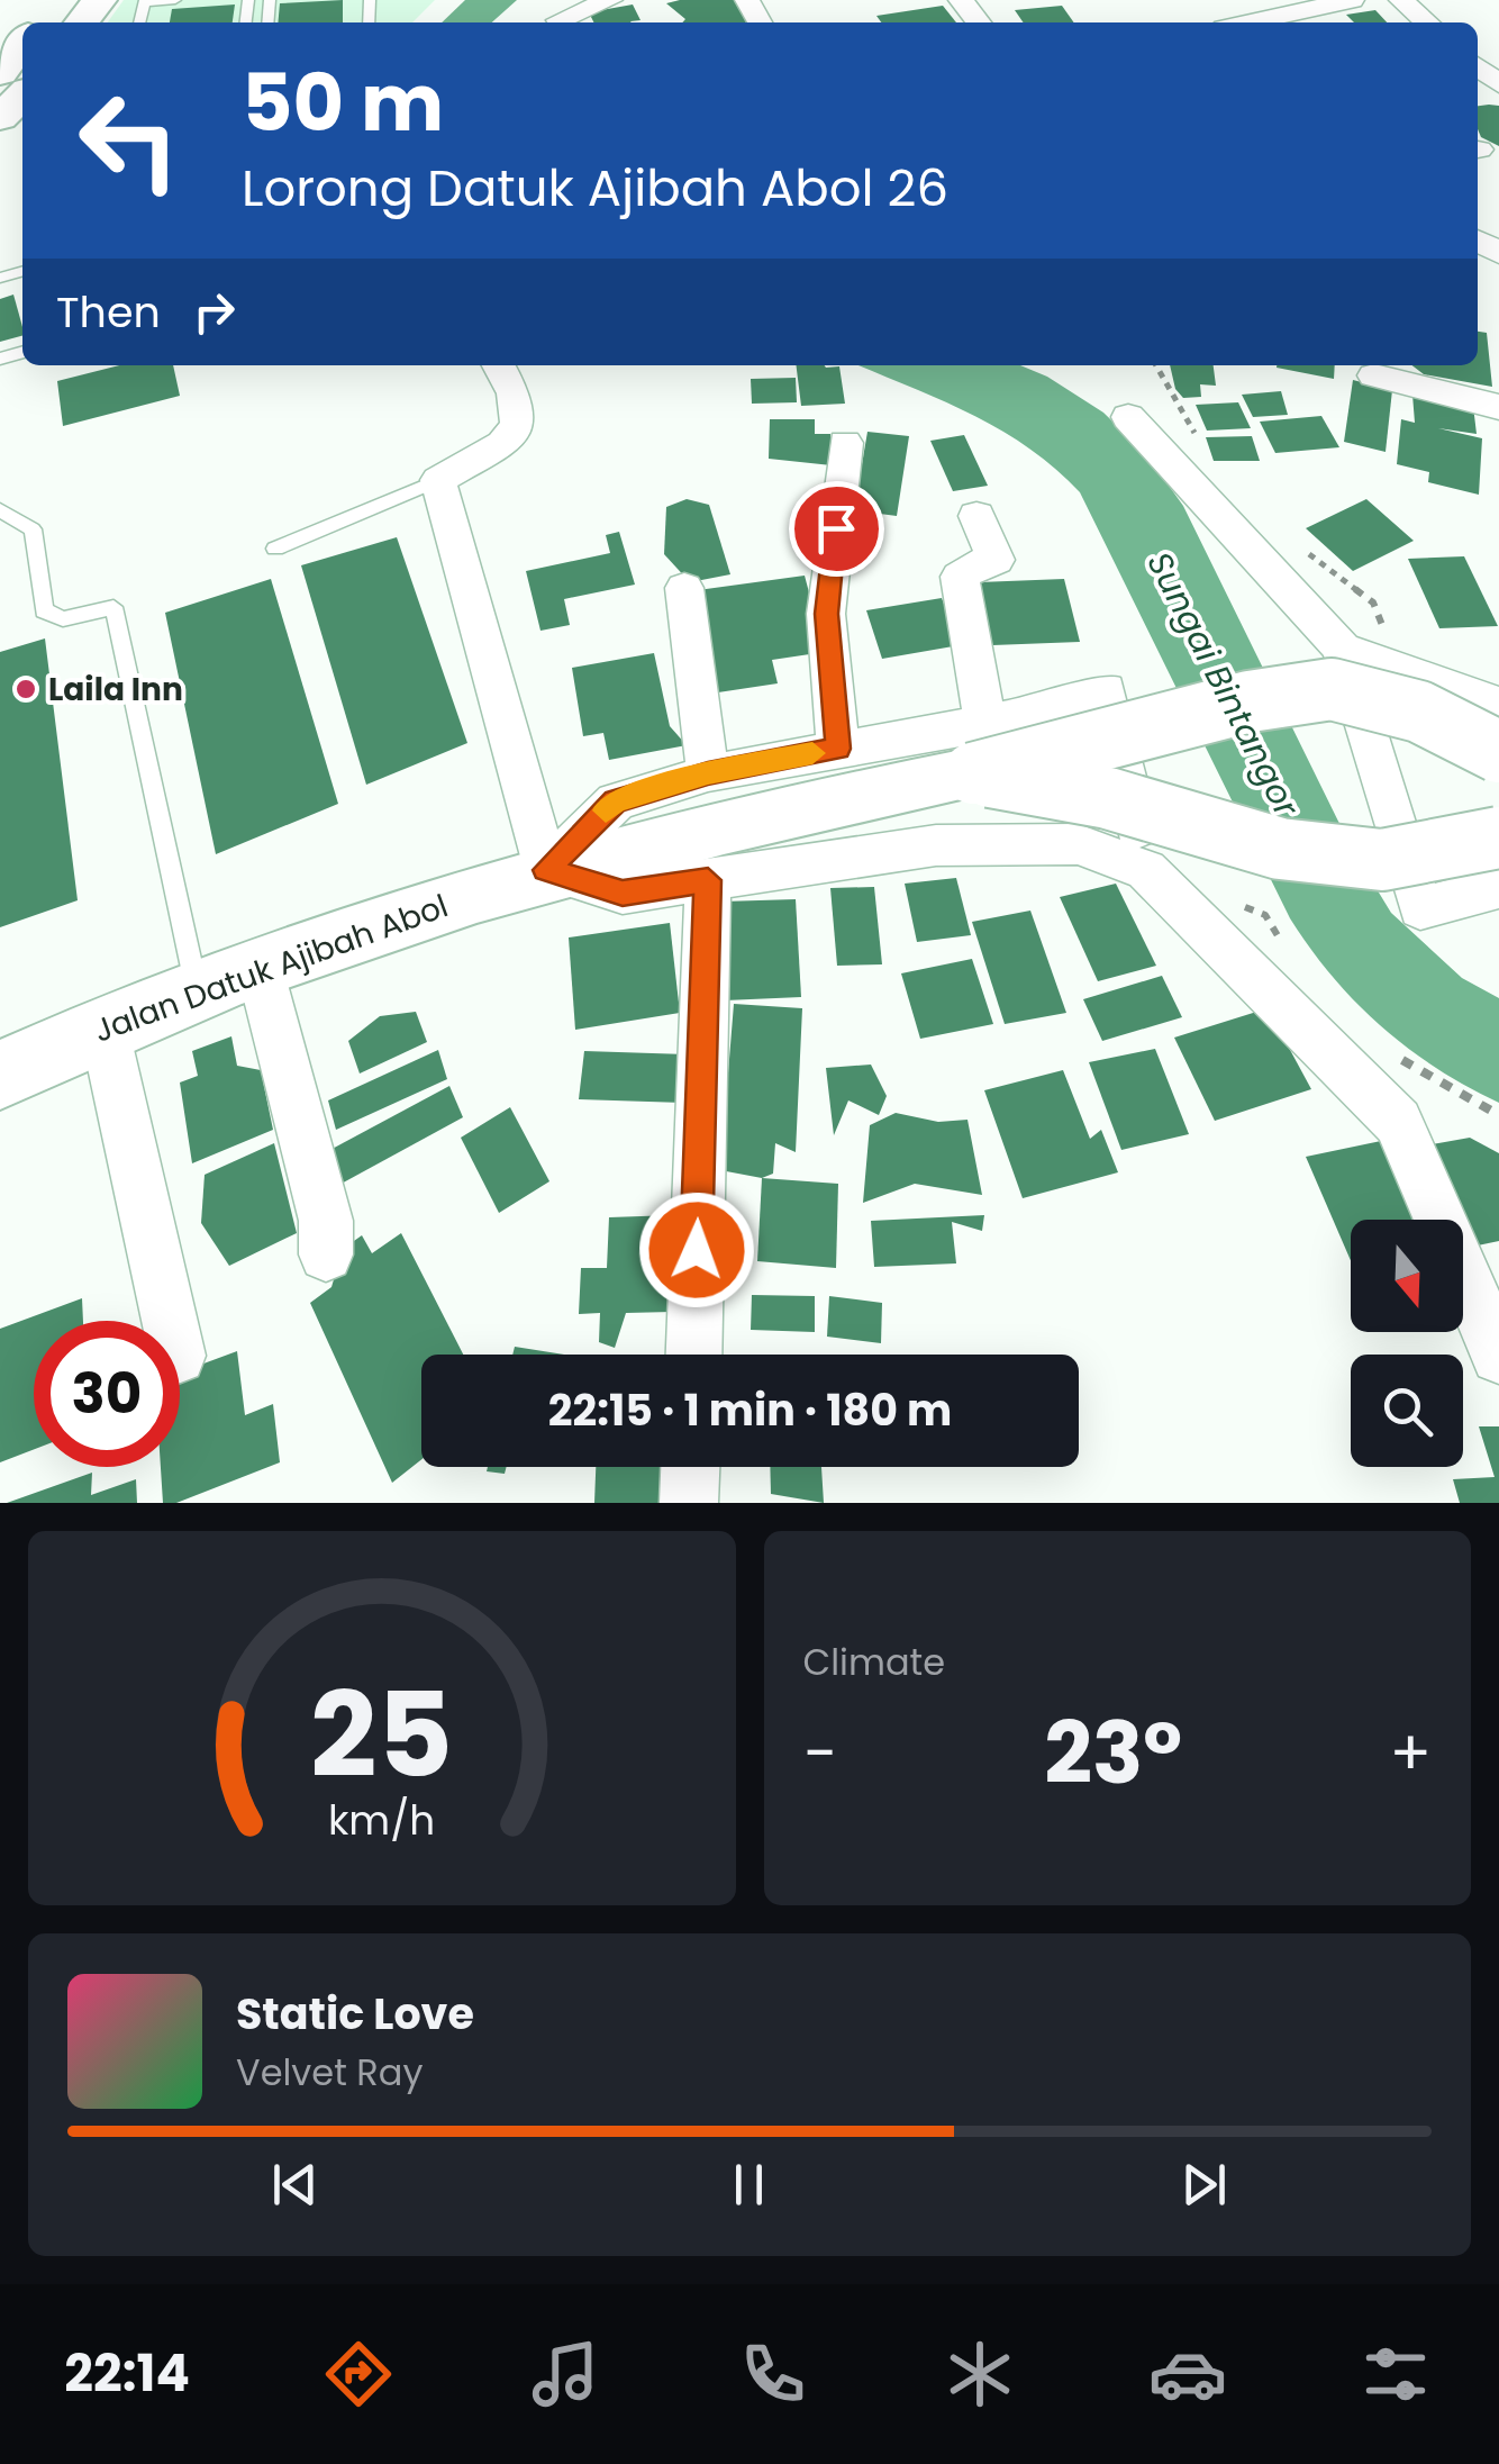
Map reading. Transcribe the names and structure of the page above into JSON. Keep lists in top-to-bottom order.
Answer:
{
  "streets": {
    "main road": ["Jalan Datuk Ajibah Abol"]
  },
  "water": ["Sungai Bintangor"],
  "places": ["Laila Inn"],
  "north": "bottom",
  "page": {
    "turn": ["50 m", "Lorong Datuk Ajibah Abol 26"],
    "then": "Then",
    "limit": "30",
    "trip": "22:15 · 1 min · 180 m",
    "tile": "Climate",
    "heat": ["−", "23°", "+"],
    "song": ["Static Love", "Velvet Ray"],
    "tabs": "22:14",
    "gauge": ["25", "km/h"]
  }
}
